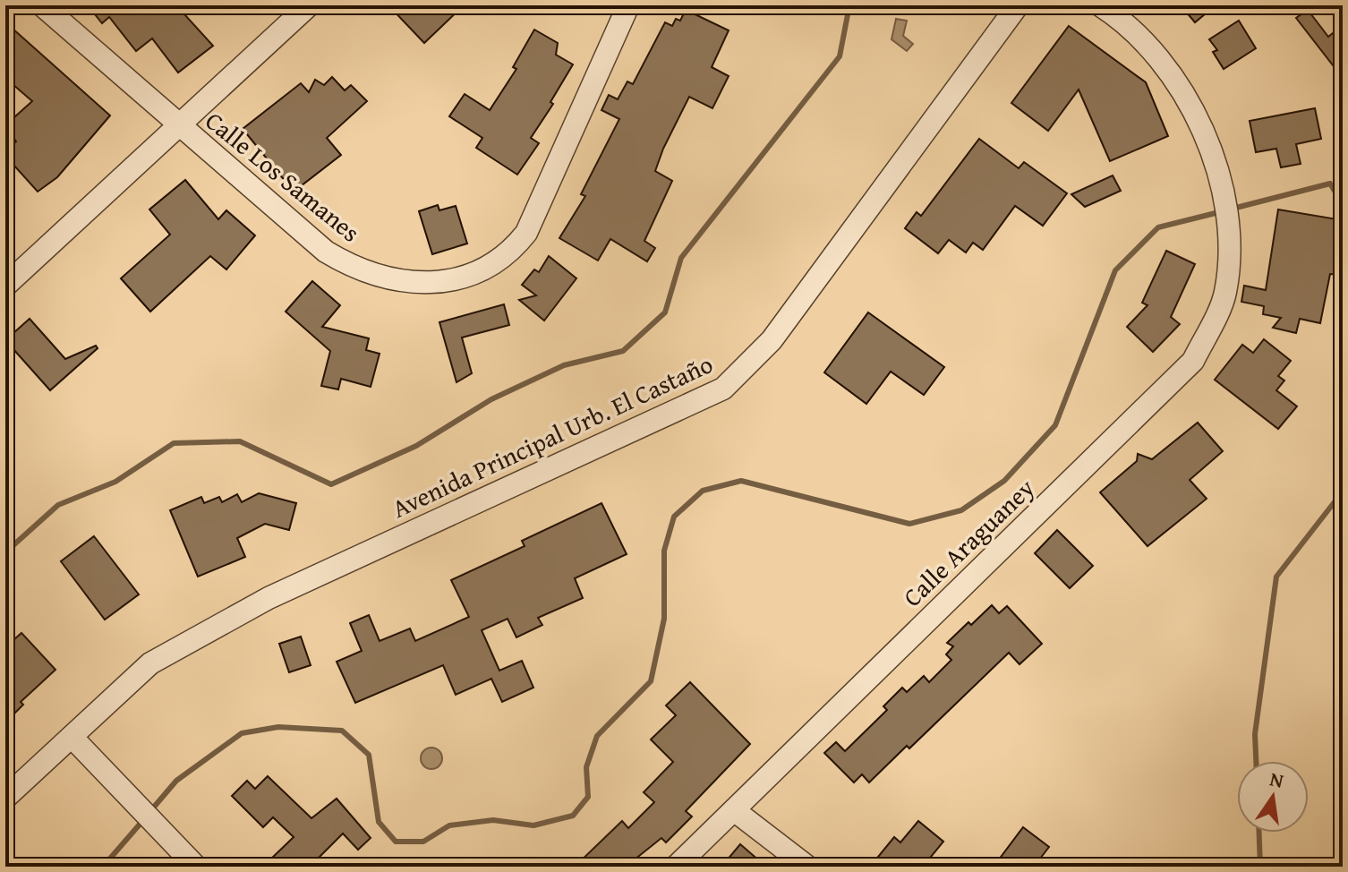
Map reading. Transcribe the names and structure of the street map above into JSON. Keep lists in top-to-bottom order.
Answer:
{
  "streets": {
    "street": ["Calle Los Samanes", "Avenida Principal Urb. El Castaño", "Calle Araguaney"]
  },
  "north": "top"
}
